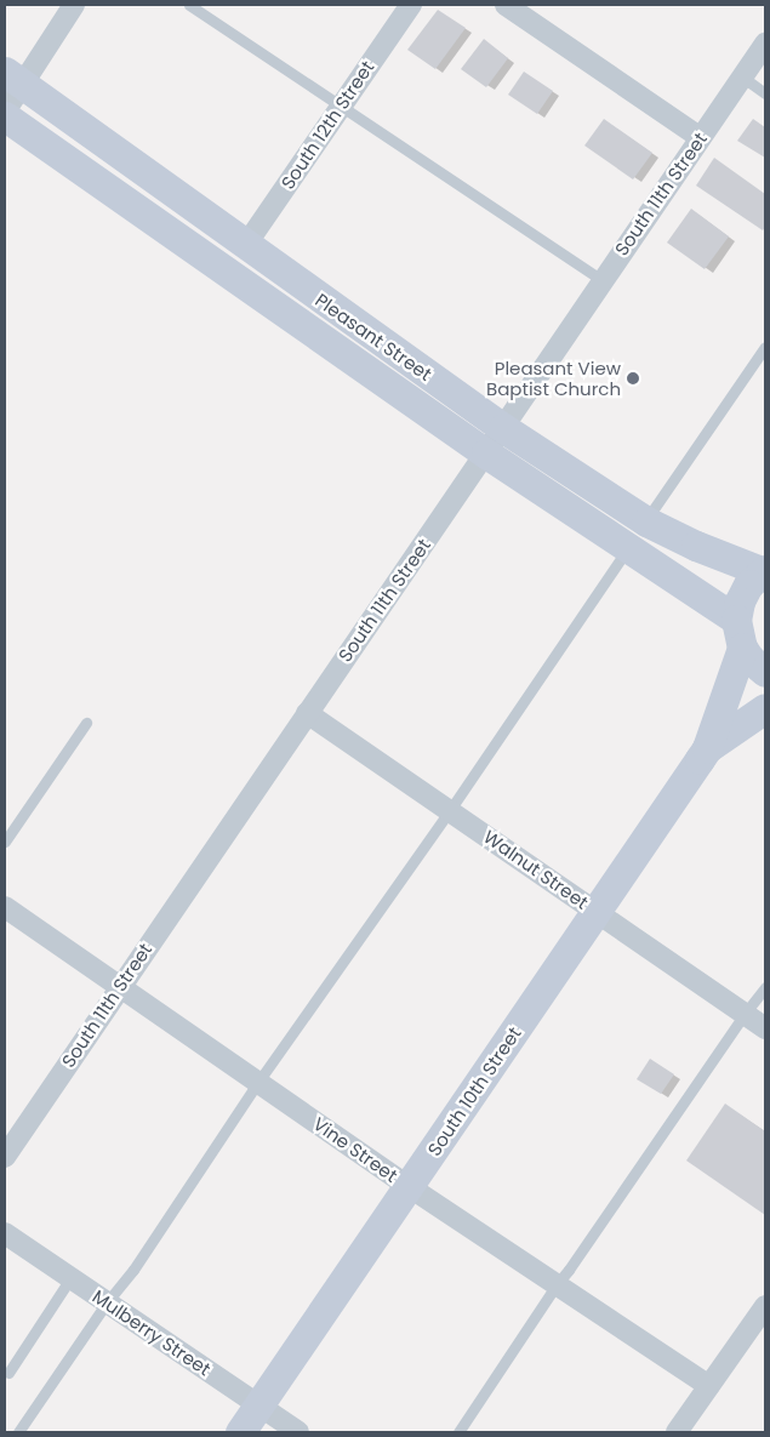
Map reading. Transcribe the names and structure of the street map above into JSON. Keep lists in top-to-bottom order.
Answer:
{
  "streets": {
    "street": [
      "South 12th Street",
      "South 11th Street",
      "Pleasant Street",
      "Walnut Street",
      "South 10th Street",
      "Vine Street",
      "Mulberry Street"
    ]
  },
  "crossings": [
    ["South 12th Street", "Pleasant Street"],
    ["South 11th Street", "Pleasant Street"],
    ["South 11th Street", "Walnut Street"],
    ["South 11th Street", "Vine Street"],
    ["Pleasant Street", "South 10th Street"],
    ["Walnut Street", "South 10th Street"],
    ["South 10th Street", "Vine Street"],
    ["South 10th Street", "Mulberry Street"]
  ],
  "places": ["Pleasant View Baptist Church"]
}
